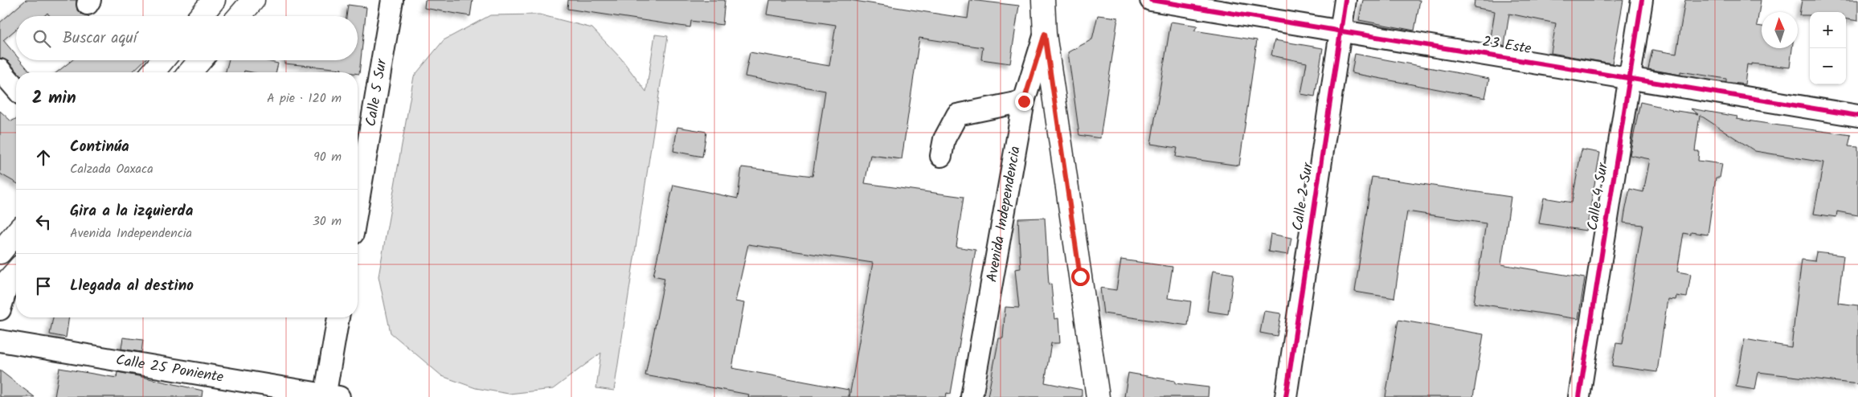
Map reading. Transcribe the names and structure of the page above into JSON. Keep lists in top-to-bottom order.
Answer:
{
  "streets": {
    "street": [
      "23 Este",
      "Calle 5 Sur",
      "Calle 2 Sur",
      "Calle 4 Sur",
      "Avenida Independencia",
      "Calle 25 Poniente"
    ]
  },
  "crossings": [
    ["23 Este", "Calle 2 Sur"],
    ["23 Este", "Calle 4 Sur"]
  ],
  "north": "top",
  "page": {
    "map_buttons": ["+", "−"],
    "search": "Buscar aquí",
    "heading": ["2 min", "A pie · 120 m"],
    "list": [
      ["Continúa", "Calzada Oaxaca", "90 m"],
      ["Gira a la izquierda", "Avenida Independencia", "30 m"],
      "Llegada al destino"
    ]
  }
}
